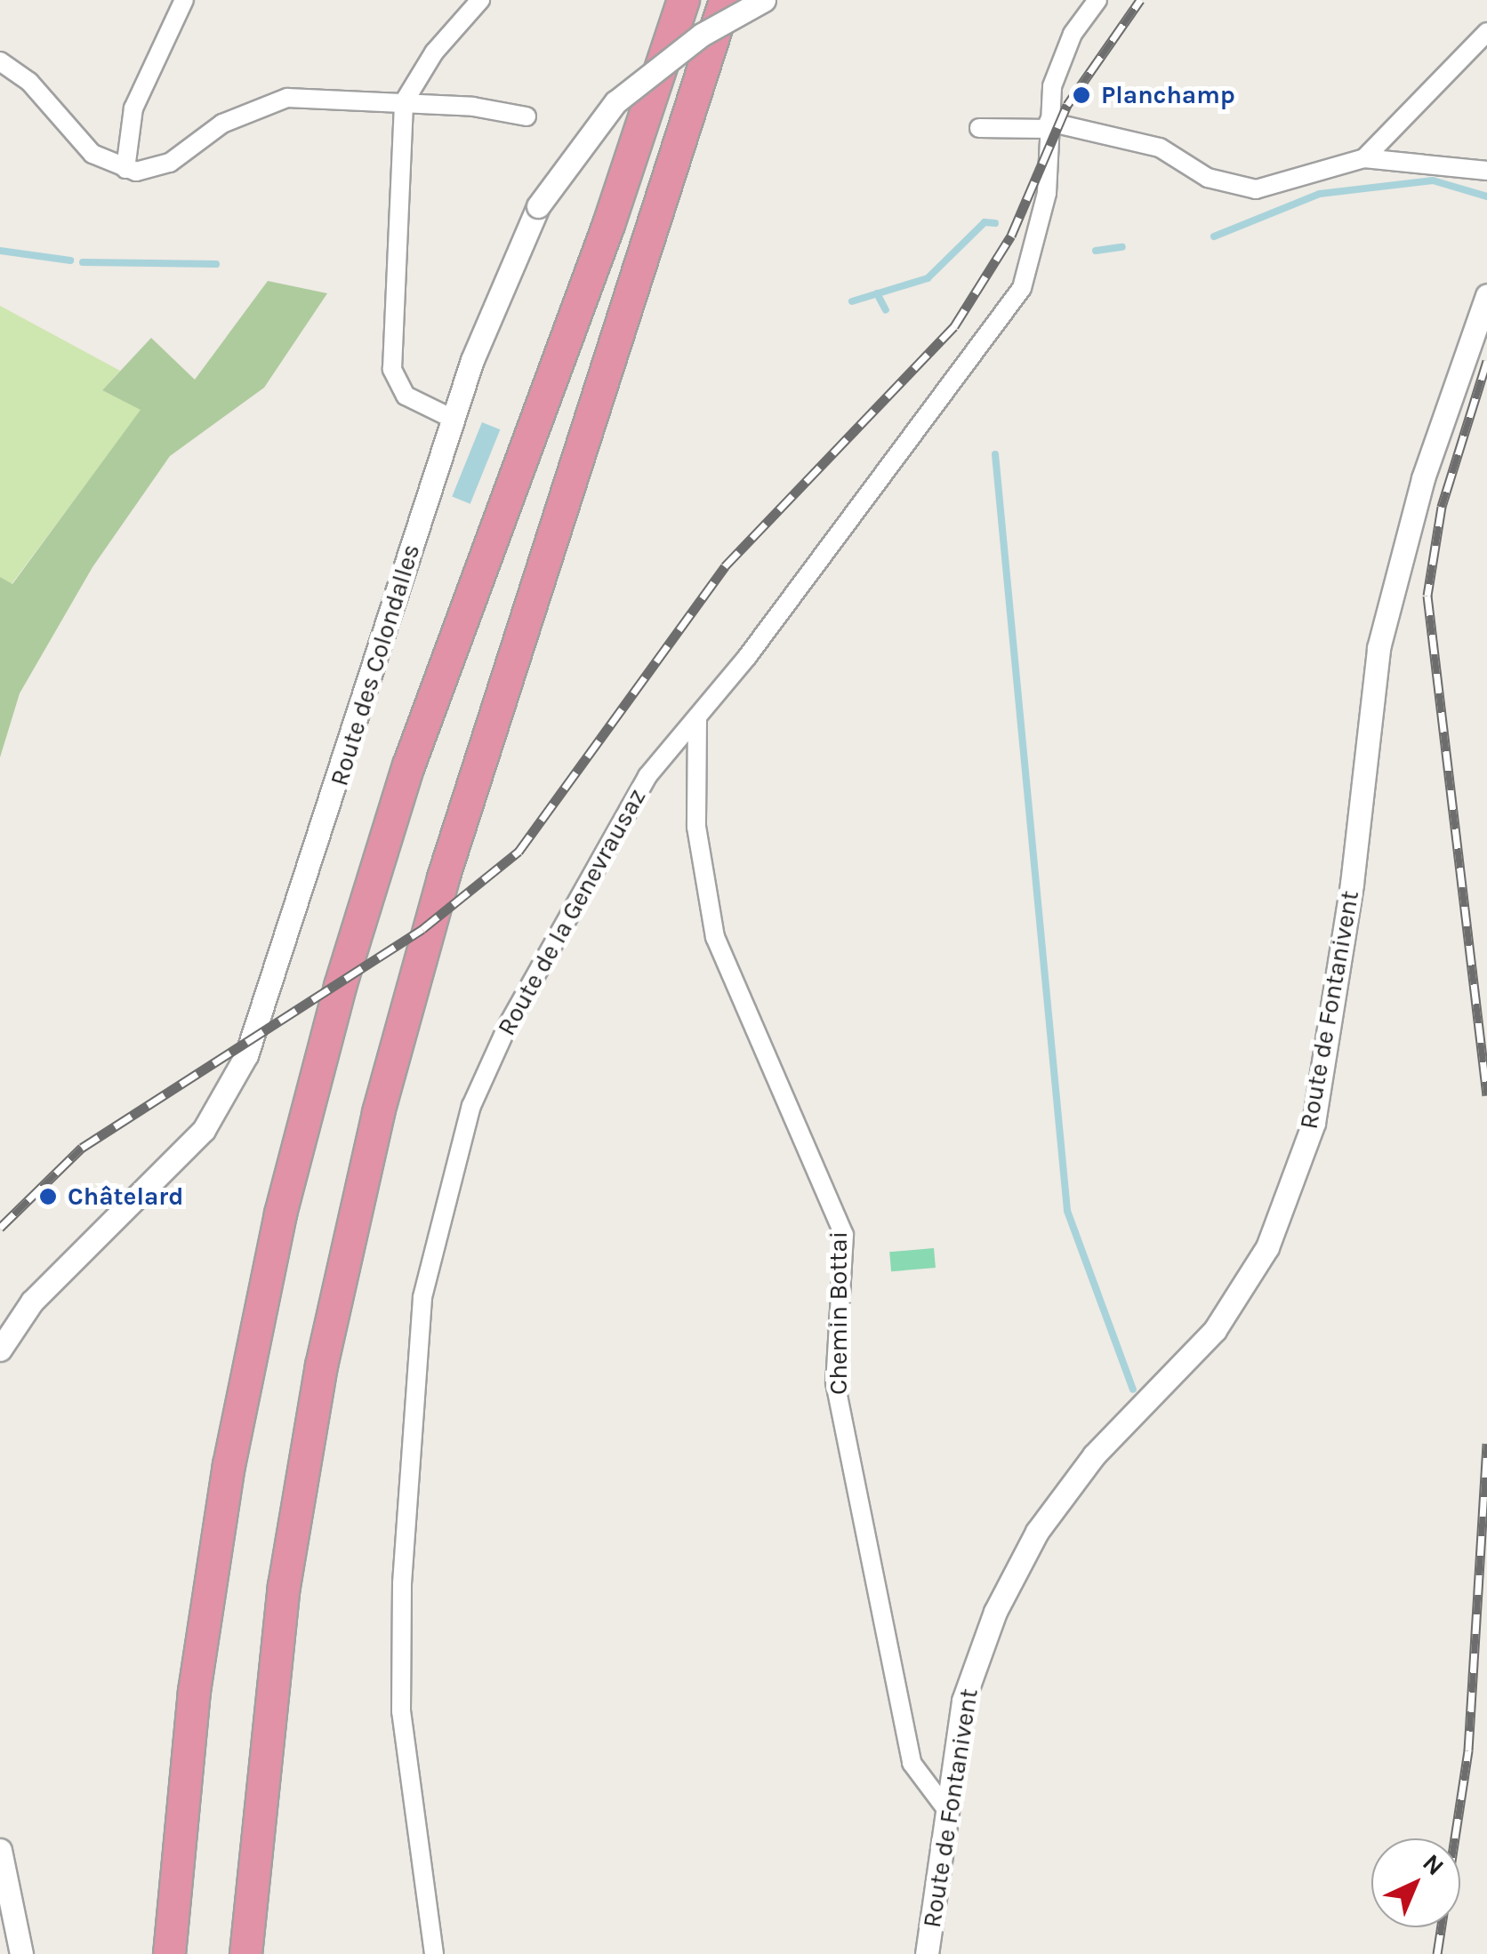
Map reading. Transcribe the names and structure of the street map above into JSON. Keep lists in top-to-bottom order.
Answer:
{
  "streets": {
    "street": [
      "Route des Colondalles",
      "Route de la Genevrausaz",
      "Route de Fontanivent",
      "Chemin Bottai"
    ]
  },
  "crossings": [
    ["Route de la Genevrausaz", "Chemin Bottai"],
    ["Route de Fontanivent", "Chemin Bottai"]
  ],
  "places": ["Planchamp", "Châtelard"],
  "north": "top right"
}
